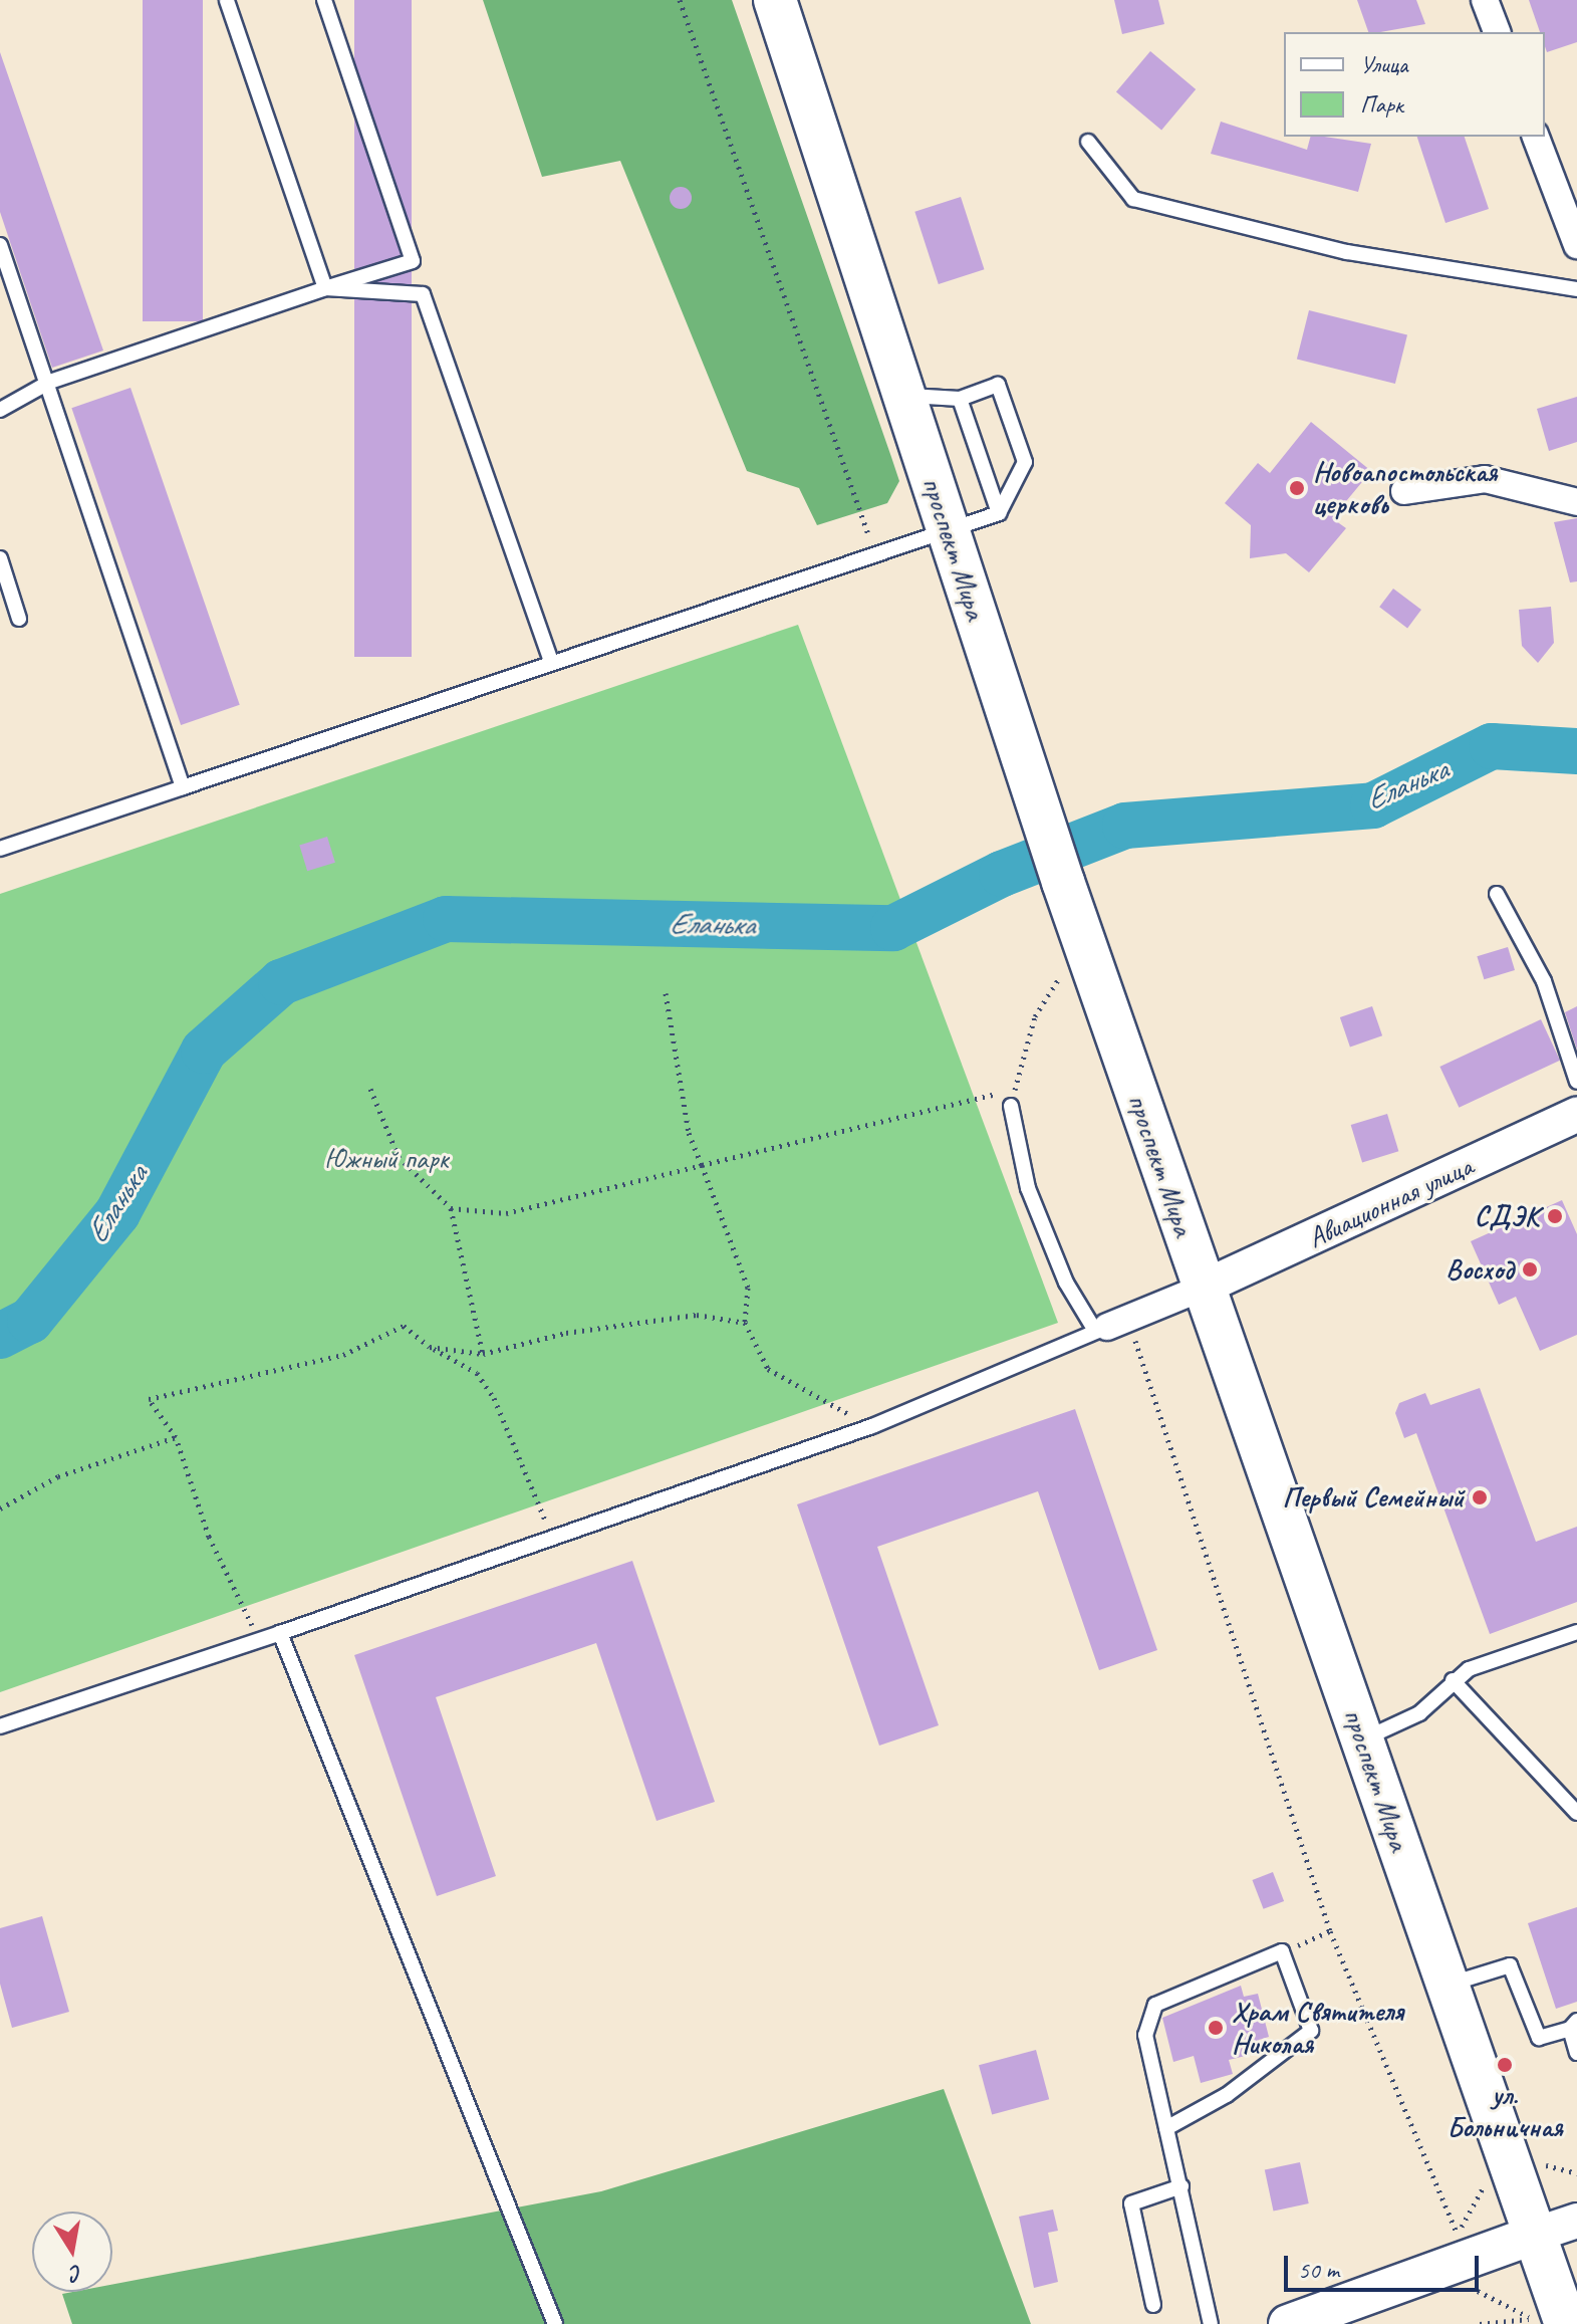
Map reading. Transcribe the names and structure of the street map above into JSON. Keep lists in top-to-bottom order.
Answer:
{
  "streets": {
    "main road": ["проспект Мира"],
    "street": ["Авиационная улица"]
  },
  "crossings": [
    ["проспект Мира", "Авиационная улица"]
  ],
  "water": ["Еланька"],
  "parks": ["Южный парк"],
  "places": [
    "Новоапостольская церковь",
    "СДЭК",
    "Восход",
    "Первый Семейный",
    "Храм Святителя Николая",
    "ул. Больничная"
  ],
  "legend": ["Улица", "Парк"],
  "scale_bar": "50 m",
  "north": "bottom"
}
